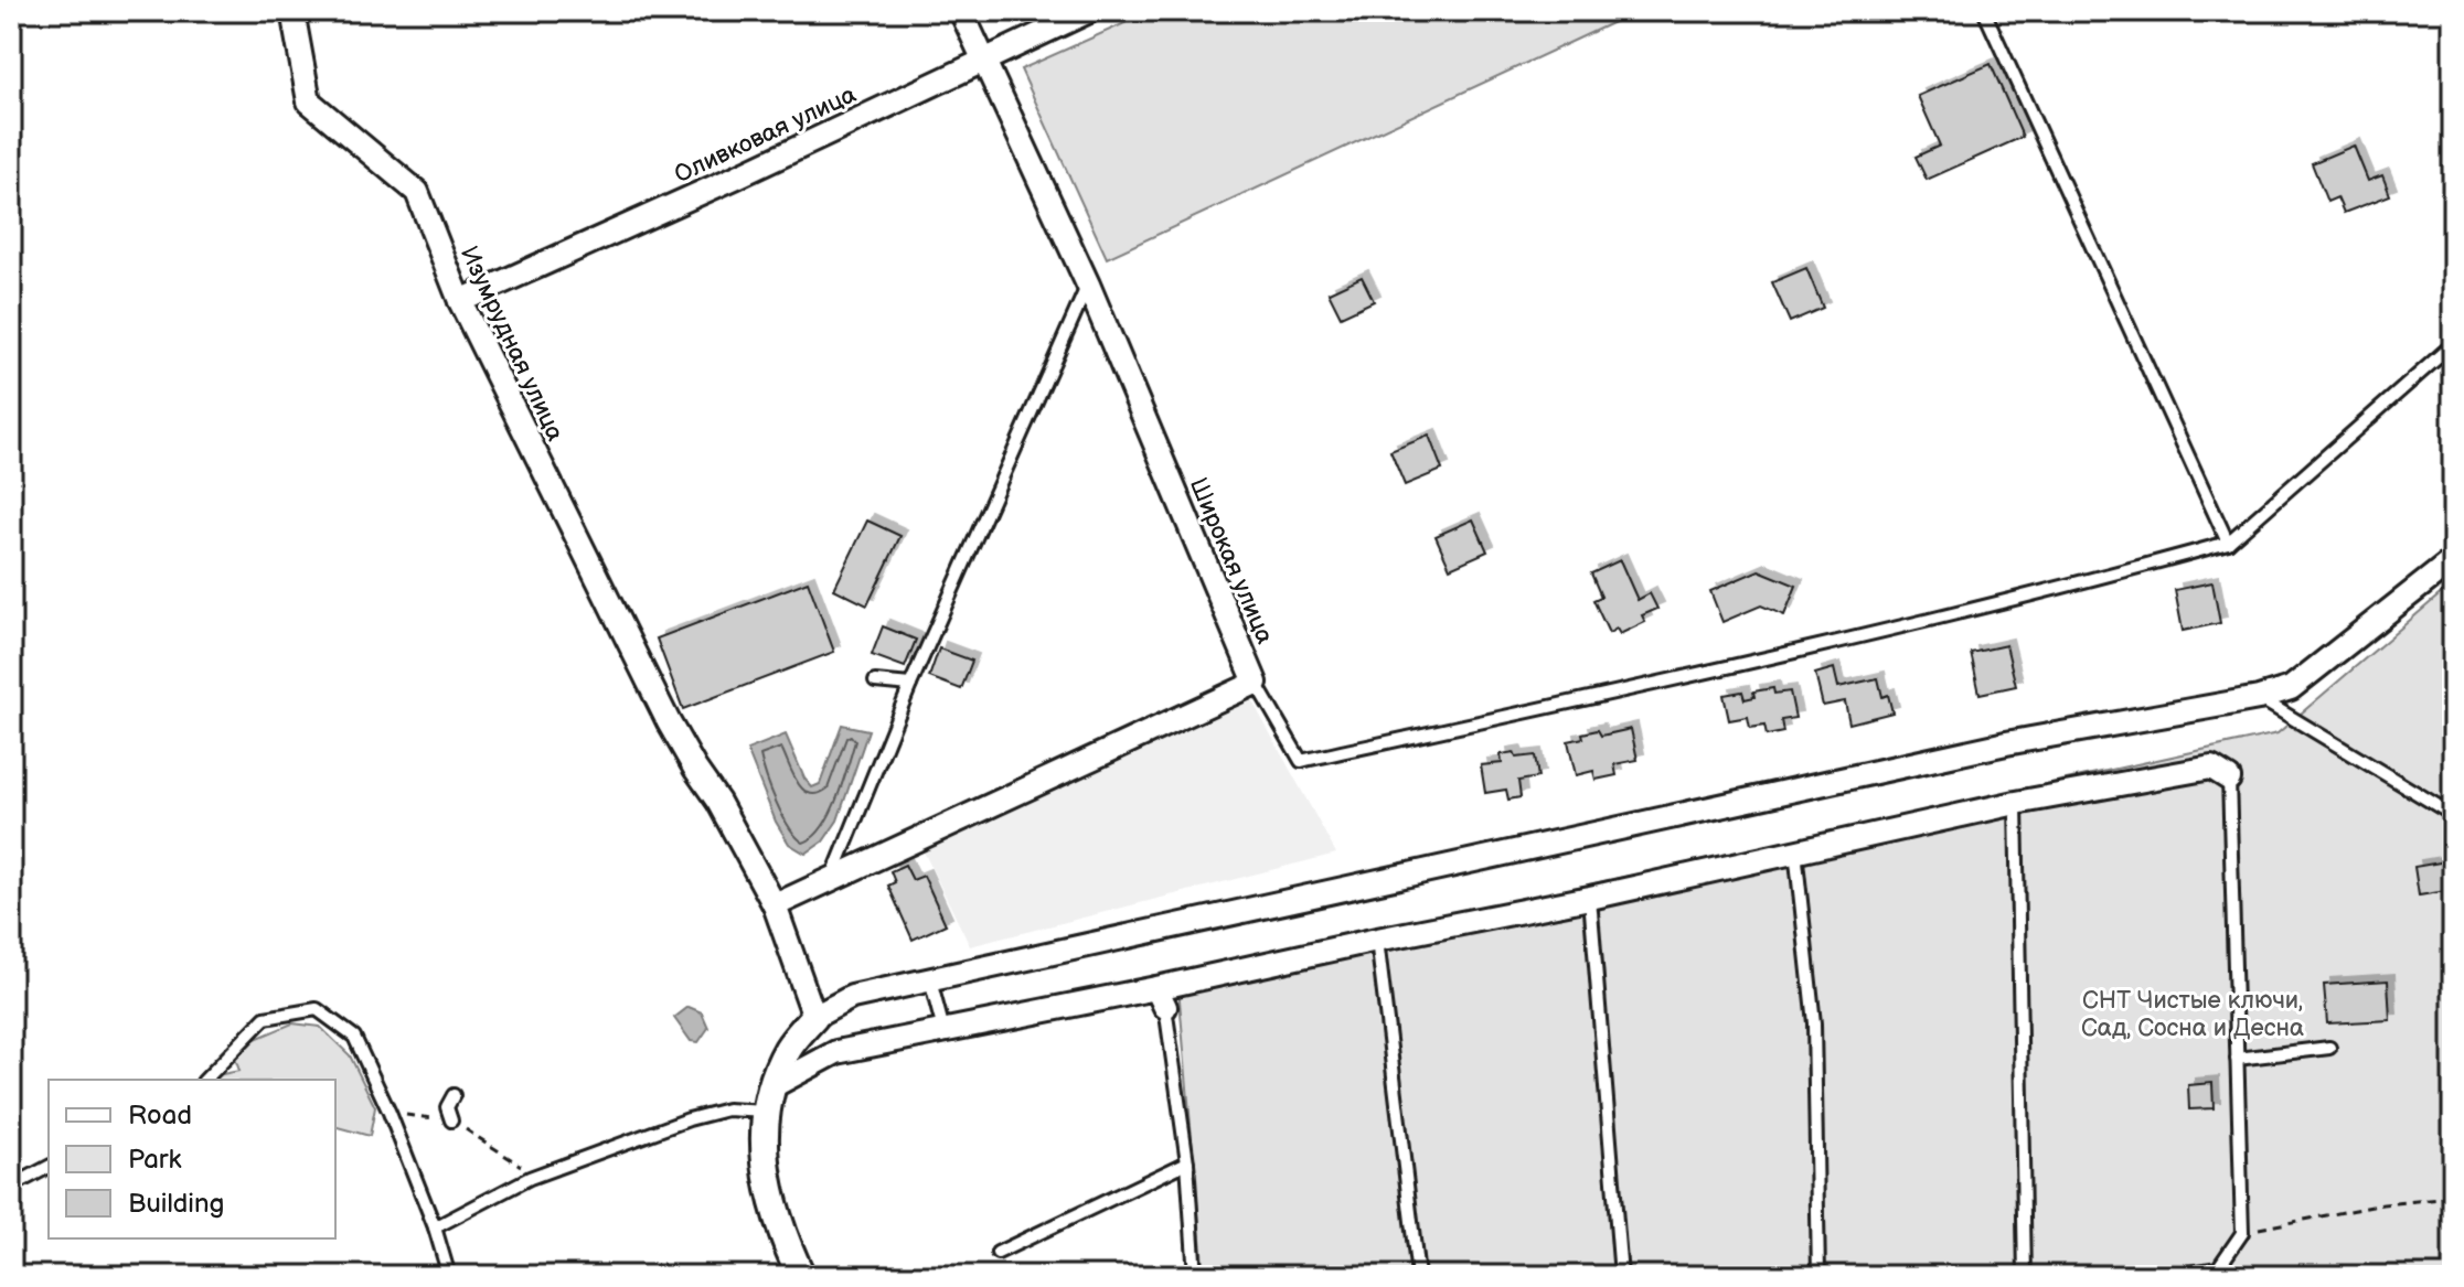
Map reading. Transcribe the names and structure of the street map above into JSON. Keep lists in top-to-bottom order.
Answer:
{
  "streets": {
    "street": ["Оливковая улица", "Изумрудная улица", "Широкая улица"]
  },
  "crossings": [
    ["Оливковая улица", "Изумрудная улица"],
    ["Оливковая улица", "Широкая улица"],
    ["Изумрудная улица", "Широкая улица"]
  ],
  "parks": ["СНТ Чистые ключи, Сад, Сосна и Десна"],
  "legend": ["Road", "Park", "Building"]
}
